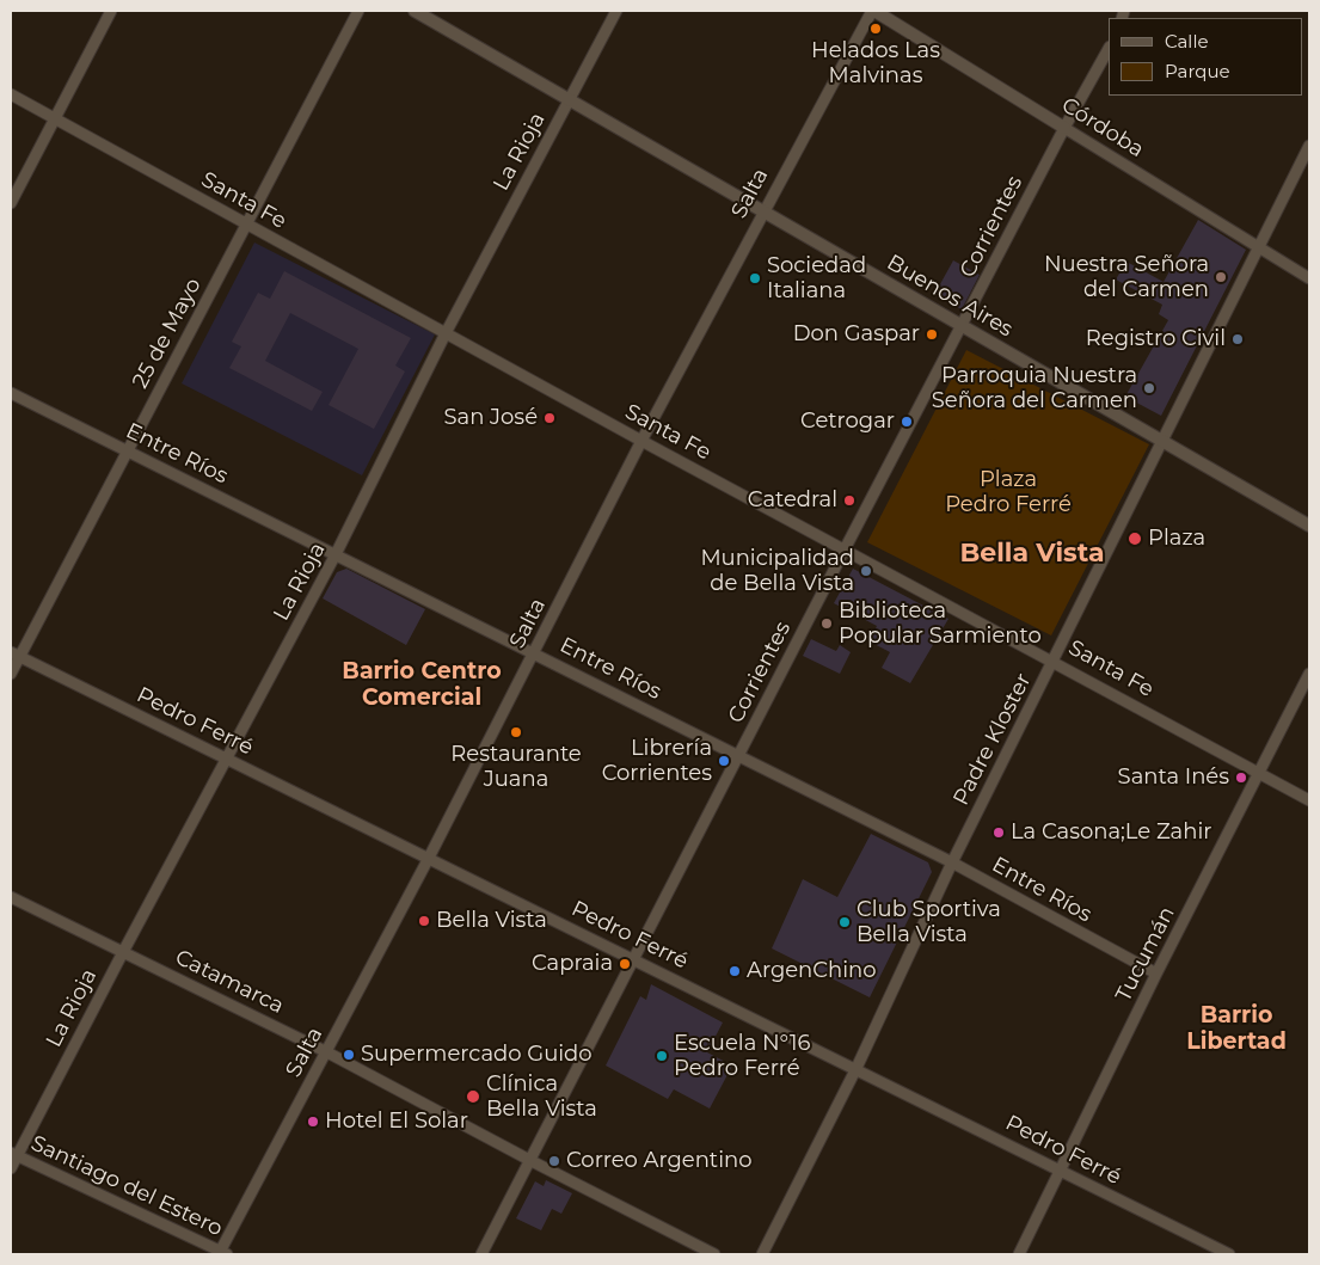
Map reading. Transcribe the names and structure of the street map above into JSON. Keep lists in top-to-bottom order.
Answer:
{
  "streets": {
    "street": [
      "Córdoba",
      "La Rioja",
      "Salta",
      "Santa Fe",
      "Corrientes",
      "Buenos Aires",
      "25 de Mayo",
      "Entre Ríos",
      "Pedro Ferré",
      "Padre Kloster",
      "Tucumán",
      "Catamarca",
      "Santiago del Estero"
    ]
  },
  "crossings": [
    ["Córdoba", "Salta"],
    ["Córdoba", "Corrientes"],
    ["Córdoba", "Padre Kloster"],
    ["La Rioja", "Santa Fe"],
    ["La Rioja", "Buenos Aires"],
    ["La Rioja", "Entre Ríos"],
    ["La Rioja", "Pedro Ferré"],
    ["La Rioja", "Catamarca"],
    ["La Rioja", "Santiago del Estero"],
    ["Salta", "Santa Fe"],
    ["Salta", "Buenos Aires"],
    ["Salta", "Entre Ríos"],
    ["Salta", "Pedro Ferré"],
    ["Salta", "Catamarca"],
    ["Salta", "Santiago del Estero"],
    ["Santa Fe", "Corrientes"],
    ["Santa Fe", "25 de Mayo"],
    ["Santa Fe", "Padre Kloster"],
    ["Santa Fe", "Tucumán"],
    ["Corrientes", "Buenos Aires"],
    ["Corrientes", "Entre Ríos"],
    ["Corrientes", "Pedro Ferré"],
    ["Corrientes", "Catamarca"],
    ["Buenos Aires", "Padre Kloster"],
    ["25 de Mayo", "Entre Ríos"],
    ["25 de Mayo", "Pedro Ferré"],
    ["Entre Ríos", "Padre Kloster"],
    ["Entre Ríos", "Tucumán"],
    ["Pedro Ferré", "Padre Kloster"],
    ["Pedro Ferré", "Tucumán"]
  ],
  "districts": ["Bella Vista", "Barrio Centro Comercial", "Barrio Libertad"],
  "parks": ["Plaza Pedro Ferré"],
  "places": [
    "Helados Las Malvinas",
    "Nuestra Señora del Carmen",
    "Sociedad Italiana",
    "Don Gaspar",
    "Registro Civil",
    "Parroquia Nuestra Señora del Carmen",
    "San José",
    "Cetrogar",
    "Catedral",
    "Plaza",
    "Municipalidad de Bella Vista",
    "Biblioteca Popular Sarmiento",
    "Restaurante Juana",
    "Librería Corrientes",
    "Santa Inés",
    "La Casona;Le Zahir",
    "Bella Vista",
    "Club Sportiva Bella Vista",
    "Capraia",
    "ArgenChino",
    "Supermercado Guido",
    "Escuela N°16 Pedro Ferré",
    "Clínica Bella Vista",
    "Hotel El Solar",
    "Correo Argentino"
  ],
  "legend": ["Calle", "Parque"]
}
